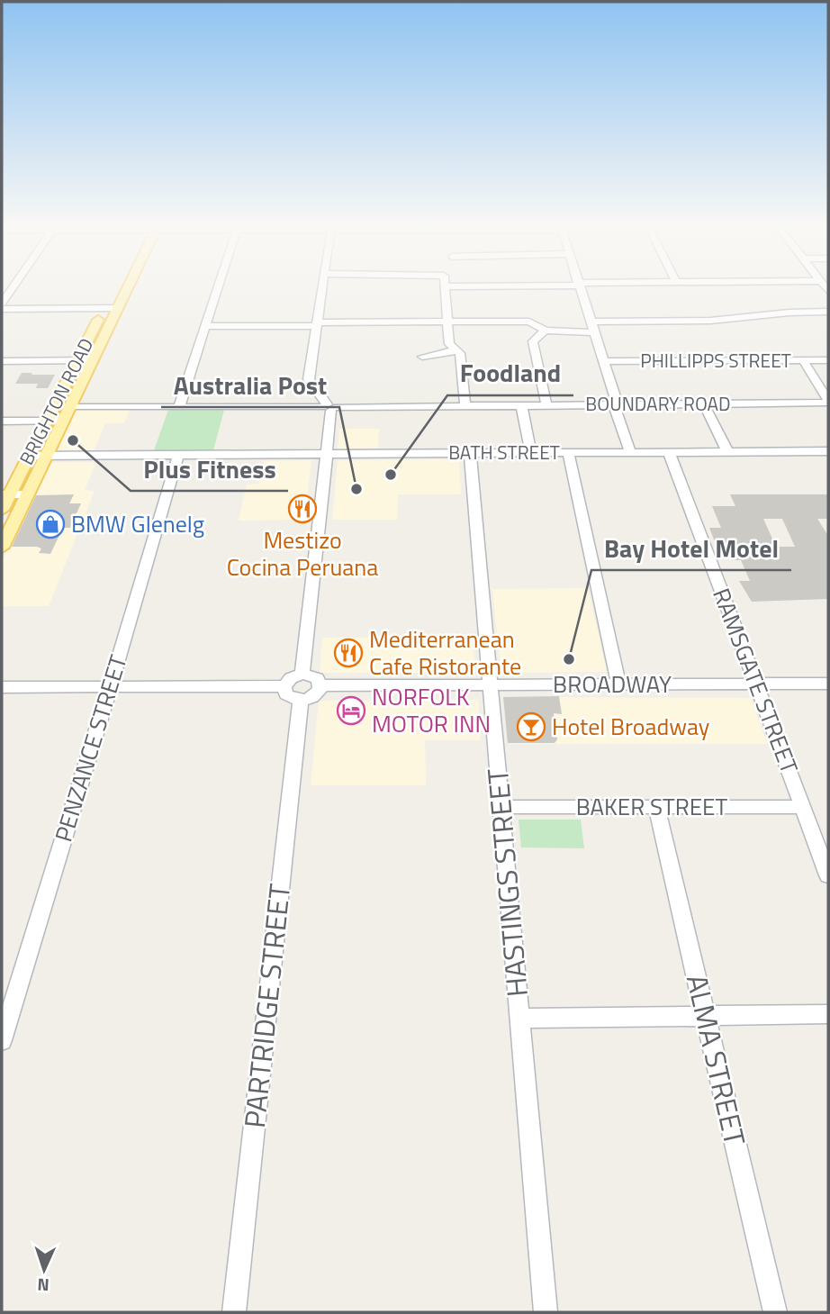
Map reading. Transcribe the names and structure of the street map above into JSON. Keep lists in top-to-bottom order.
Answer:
{
  "streets": {
    "main road": ["BRIGHTON ROAD"],
    "street": [
      "PHILLIPPS STREET",
      "BOUNDARY ROAD",
      "BATH STREET",
      "RAMSGATE STREET",
      "BROADWAY",
      "PENZANCE STREET",
      "BAKER STREET",
      "HASTINGS STREET",
      "PARTRIDGE STREET",
      "ALMA STREET"
    ]
  },
  "crossings": [
    ["BRIGHTON ROAD", "BOUNDARY ROAD"],
    ["BRIGHTON ROAD", "BATH STREET"],
    ["BATH STREET", "RAMSGATE STREET"],
    ["BATH STREET", "PENZANCE STREET"],
    ["BATH STREET", "HASTINGS STREET"],
    ["RAMSGATE STREET", "BROADWAY"],
    ["RAMSGATE STREET", "BAKER STREET"],
    ["BROADWAY", "HASTINGS STREET"],
    ["BROADWAY", "PARTRIDGE STREET"],
    ["BAKER STREET", "HASTINGS STREET"],
    ["BAKER STREET", "ALMA STREET"]
  ],
  "places": {
    "other": [
      "Plus Fitness",
      "Foodland",
      "Australia Post",
      "Bay Hotel Motel"
    ],
    "restaurant": ["Mestizo Cocina Peruana", "Mediterranean Cafe Ristorante"],
    "shop": ["BMW Glenelg"],
    "hotel": ["NORFOLK MOTOR INN"],
    "bar": ["Hotel Broadway"]
  },
  "north": "bottom"
}
